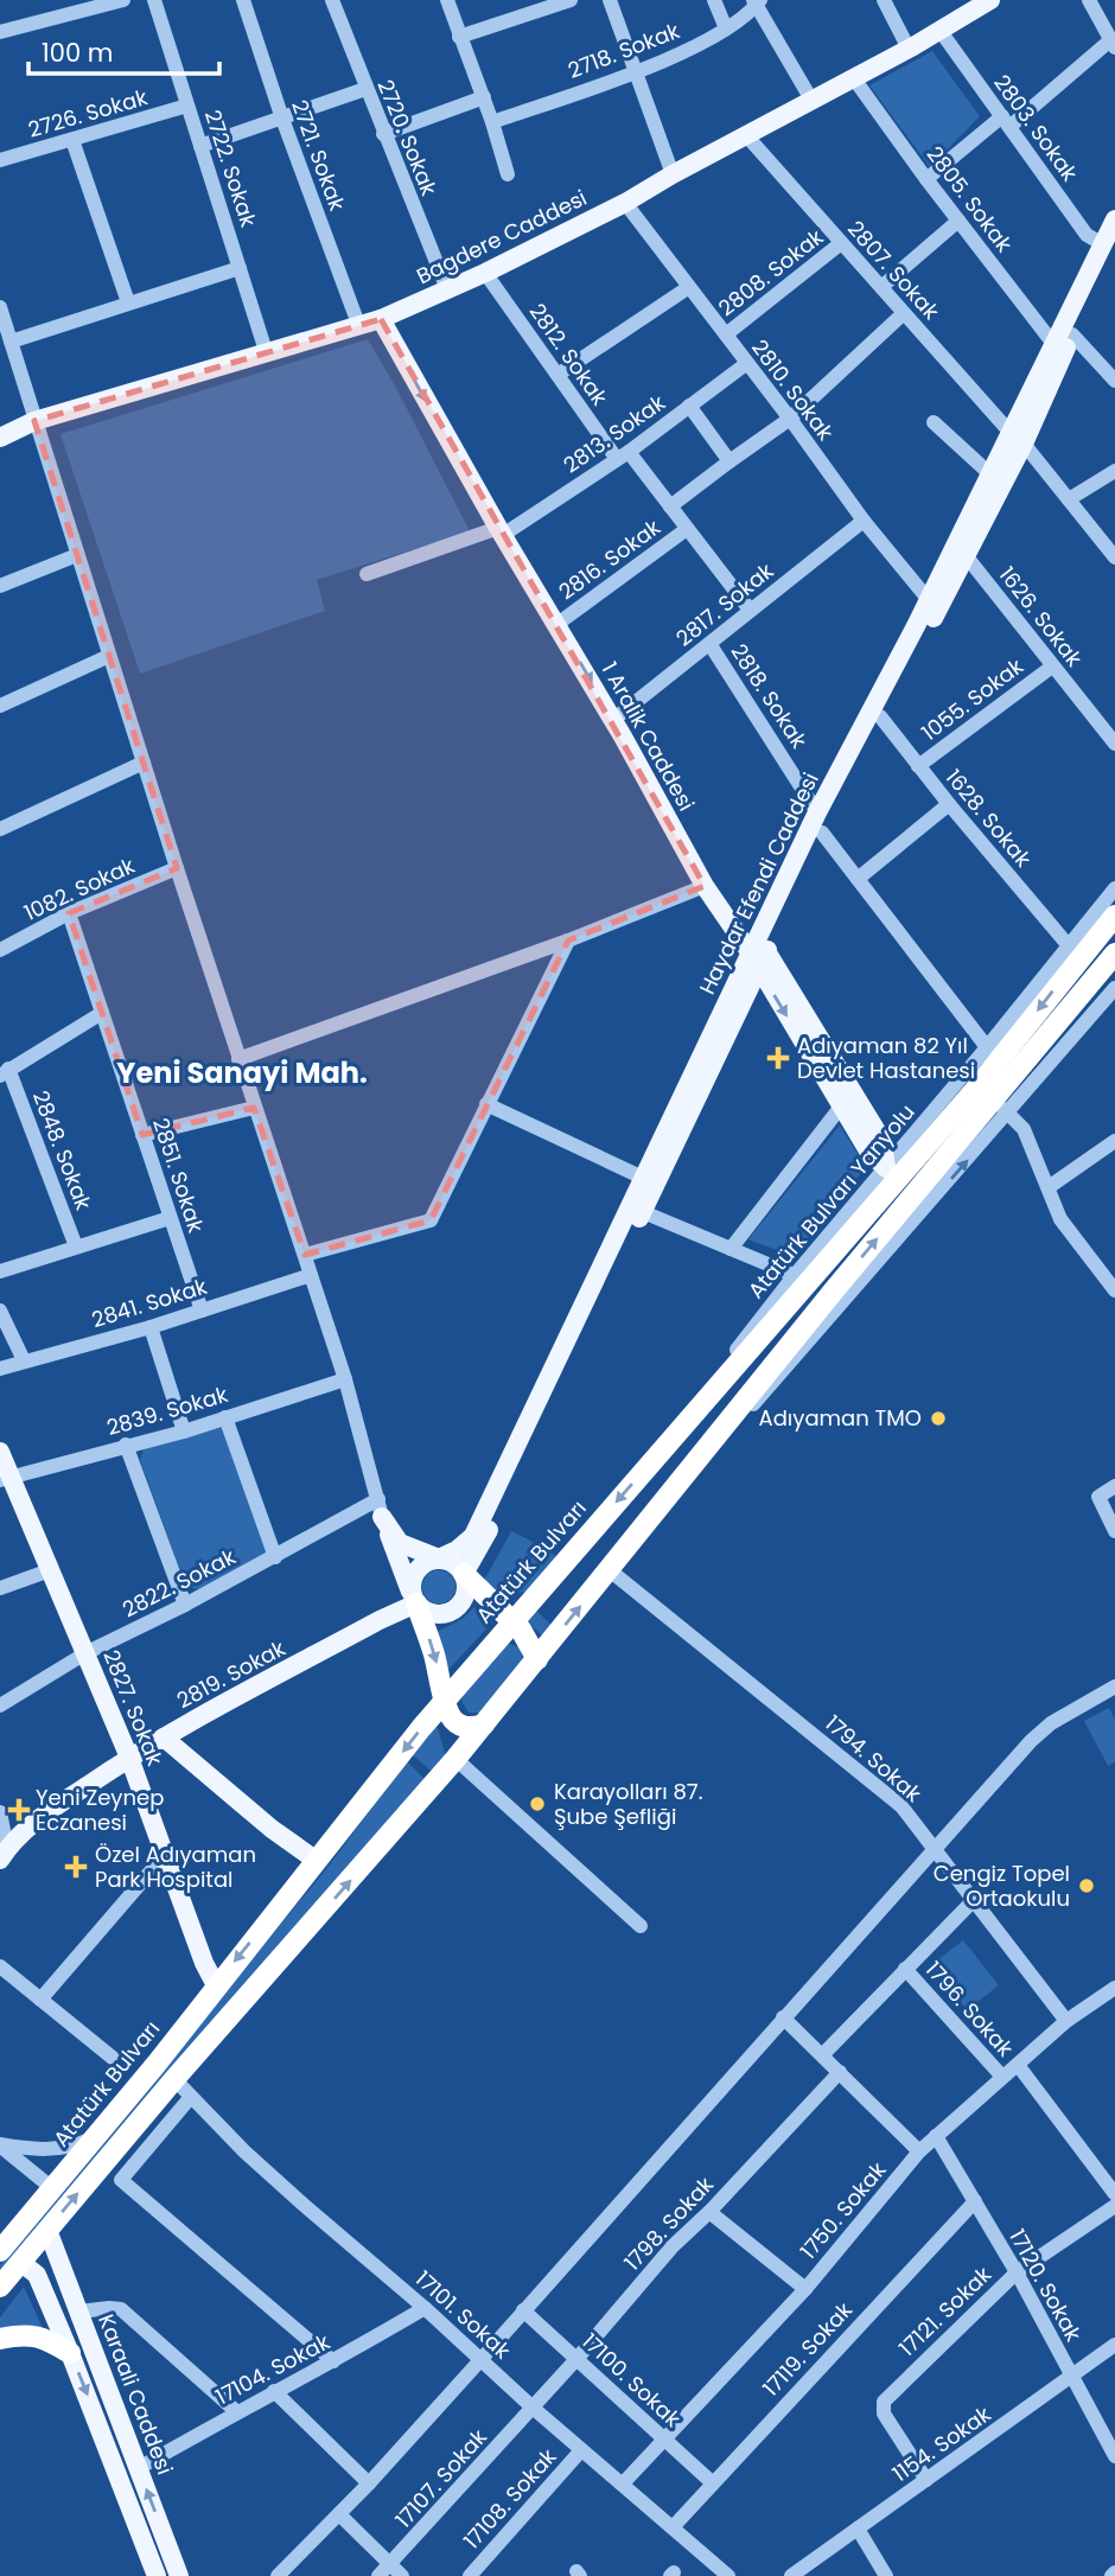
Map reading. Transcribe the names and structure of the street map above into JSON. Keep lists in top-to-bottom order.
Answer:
{
  "streets": {
    "highway": ["Atatürk Bulvarı"],
    "main road": [
      "Bagdere Caddesi",
      "1 Aralik Caddesi",
      "Haydar Efendi Caddesi",
      "2819. Sokak",
      "2827. Sokak",
      "Karaali Caddesi"
    ],
    "street": [
      "2718. Sokak",
      "2726. Sokak",
      "2803. Sokak",
      "2720. Sokak",
      "2721. Sokak",
      "2722. Sokak",
      "2805. Sokak",
      "2807. Sokak",
      "2808. Sokak",
      "2812. Sokak",
      "2810. Sokak",
      "2813. Sokak",
      "2816. Sokak",
      "2817. Sokak",
      "1626. Sokak",
      "2818. Sokak",
      "1055. Sokak",
      "1628. Sokak",
      "1082. Sokak",
      "2848. Sokak",
      "2851. Sokak",
      "Atatürk Bulvarı Yanyolu",
      "2841. Sokak",
      "2839. Sokak",
      "2822. Sokak",
      "1794. Sokak",
      "1796. Sokak",
      "1750. Sokak",
      "1798. Sokak",
      "17120. Sokak",
      "17121. Sokak",
      "17101. Sokak",
      "17119. Sokak",
      "17104. Sokak",
      "17100. Sokak",
      "1154. Sokak",
      "17107. Sokak",
      "17108. Sokak"
    ]
  },
  "crossings": [
    ["2726. Sokak", "2722. Sokak"],
    ["2803. Sokak", "Bagdere Caddesi"],
    ["2803. Sokak", "Haydar Efendi Caddesi"],
    ["2720. Sokak", "Bagdere Caddesi"],
    ["2721. Sokak", "Bagdere Caddesi"],
    ["2722. Sokak", "Bagdere Caddesi"],
    ["2805. Sokak", "Bagdere Caddesi"],
    ["2805. Sokak", "Haydar Efendi Caddesi"],
    ["Bagdere Caddesi", "2807. Sokak"],
    ["Bagdere Caddesi", "2812. Sokak"],
    ["Bagdere Caddesi", "2810. Sokak"],
    ["Bagdere Caddesi", "1 Aralik Caddesi"],
    ["2807. Sokak", "2808. Sokak"],
    ["2807. Sokak", "Haydar Efendi Caddesi"],
    ["2808. Sokak", "2810. Sokak"],
    ["2812. Sokak", "2813. Sokak"],
    ["2812. Sokak", "2816. Sokak"],
    ["2812. Sokak", "2817. Sokak"],
    ["2810. Sokak", "2813. Sokak"],
    ["2810. Sokak", "2817. Sokak"],
    ["2810. Sokak", "Haydar Efendi Caddesi"],
    ["2813. Sokak", "1 Aralik Caddesi"],
    ["2816. Sokak", "1 Aralik Caddesi"],
    ["2817. Sokak", "2818. Sokak"],
    ["2817. Sokak", "1 Aralik Caddesi"],
    ["1626. Sokak", "1055. Sokak"],
    ["1626. Sokak", "Haydar Efendi Caddesi"],
    ["2818. Sokak", "Haydar Efendi Caddesi"],
    ["1055. Sokak", "1628. Sokak"],
    ["1 Aralik Caddesi", "Haydar Efendi Caddesi"],
    ["1 Aralik Caddesi", "Atatürk Bulvarı Yanyolu"],
    ["1628. Sokak", "Haydar Efendi Caddesi"],
    ["1628. Sokak", "Atatürk Bulvarı Yanyolu"],
    ["1628. Sokak", "Atatürk Bulvarı"],
    ["Haydar Efendi Caddesi", "2819. Sokak"],
    ["1082. Sokak", "2851. Sokak"],
    ["2851. Sokak", "2841. Sokak"],
    ["Atatürk Bulvarı Yanyolu", "Atatürk Bulvarı"],
    ["2839. Sokak", "2827. Sokak"],
    ["Atatürk Bulvarı", "2827. Sokak"],
    ["2822. Sokak", "2827. Sokak"],
    ["2819. Sokak", "2827. Sokak"],
    ["1794. Sokak", "1796. Sokak"],
    ["1794. Sokak", "1750. Sokak"],
    ["1796. Sokak", "1750. Sokak"],
    ["1750. Sokak", "17120. Sokak"],
    ["1750. Sokak", "17101. Sokak"],
    ["1750. Sokak", "17100. Sokak"],
    ["1798. Sokak", "17101. Sokak"],
    ["1798. Sokak", "17100. Sokak"],
    ["1798. Sokak", "17107. Sokak"],
    ["17120. Sokak", "17121. Sokak"],
    ["17120. Sokak", "17119. Sokak"],
    ["17120. Sokak", "1154. Sokak"],
    ["17121. Sokak", "1154. Sokak"],
    ["17101. Sokak", "17119. Sokak"],
    ["17101. Sokak", "17104. Sokak"],
    ["17101. Sokak", "17107. Sokak"],
    ["17101. Sokak", "17108. Sokak"],
    ["17119. Sokak", "17100. Sokak"],
    ["17104. Sokak", "Karaali Caddesi"]
  ],
  "districts": ["Yeni Sanayi Mah."],
  "places": {
    "health": ["Adıyaman 82 Yıl Devlet Hastanesi", "Yeni Zeynep Eczanesi", "Özel Adıyaman Park Hospital"],
    "other": ["Adıyaman TMO", "Karayolları 87. Şube Şefliği", "Cengiz Topel Ortaokulu"]
  },
  "scale_bar": "100 m"
}
